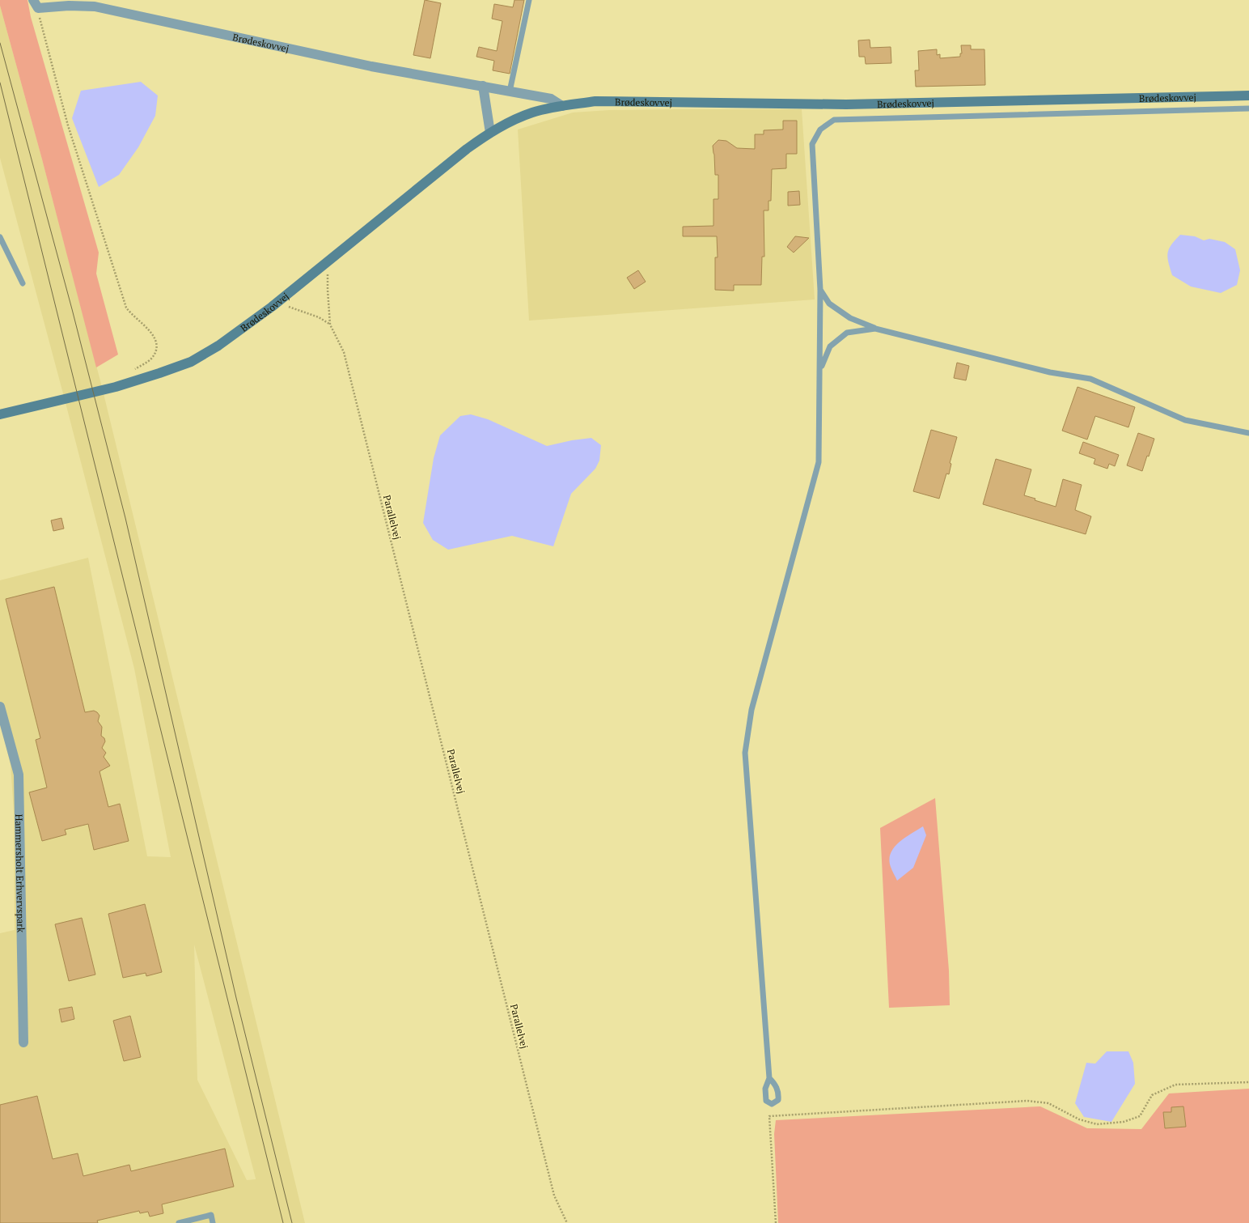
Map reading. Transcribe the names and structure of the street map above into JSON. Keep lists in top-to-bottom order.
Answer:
{
  "streets": {
    "street": ["Brødeskovvej", "Hammersholt Erhvervspark"],
    "path": ["Parallelvej"]
  },
  "crossings": [
    ["Brødeskovvej", "Parallelvej"]
  ]
}
